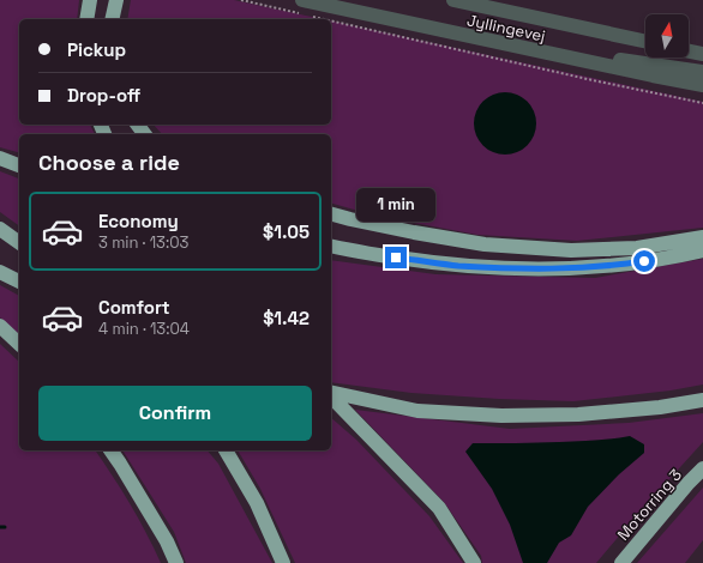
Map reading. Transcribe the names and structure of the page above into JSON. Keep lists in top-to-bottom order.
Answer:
{
  "streets": {
    "highway": ["Motorring 3"],
    "street": ["Jyllingevej"]
  },
  "north": "top",
  "page": {
    "banner": ["Pickup", "Drop-off"],
    "heading": "Choose a ride",
    "bubble": "1 min",
    "list": [
      {
        "name": "Economy",
        "note": "3 min · 13:03",
        "value": "$1.05"
      },
      {
        "name": "Comfort",
        "note": "4 min · 13:04",
        "value": "$1.42"
      }
    ],
    "buttons": "Confirm"
  }
}
